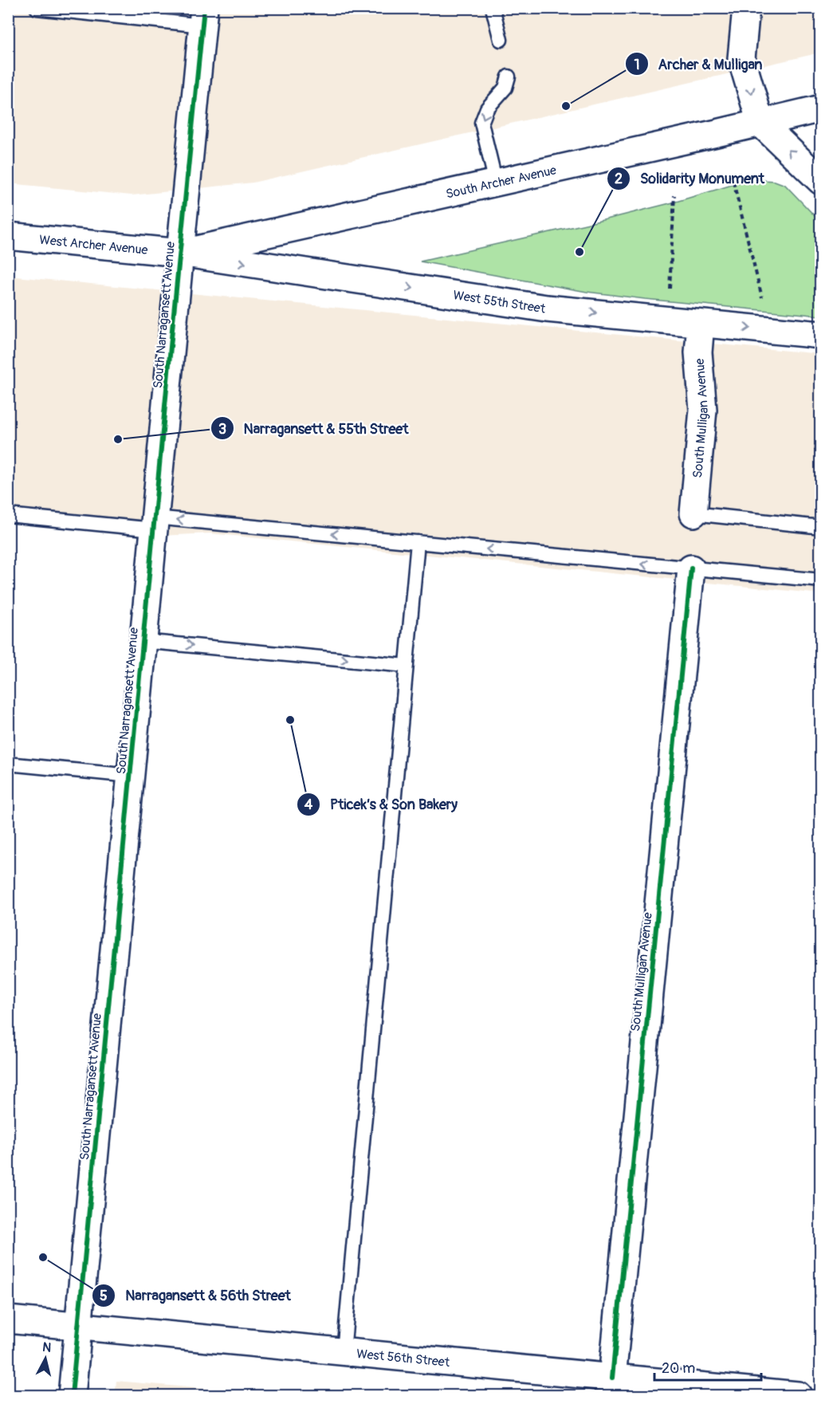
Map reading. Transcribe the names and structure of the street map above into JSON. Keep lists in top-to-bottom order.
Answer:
{
  "streets": {
    "street": [
      "South Archer Avenue",
      "West Archer Avenue",
      "West 55th Street",
      "South Narragansett Avenue",
      "South Mulligan Avenue",
      "West 56th Street"
    ]
  },
  "crossings": [
    ["South Archer Avenue", "West Archer Avenue"],
    ["South Archer Avenue", "West 55th Street"],
    ["South Archer Avenue", "South Narragansett Avenue"],
    ["West Archer Avenue", "West 55th Street"],
    ["West Archer Avenue", "South Narragansett Avenue"],
    ["West 55th Street", "South Narragansett Avenue"],
    ["West 55th Street", "South Mulligan Avenue"],
    ["South Narragansett Avenue", "West 56th Street"],
    ["South Mulligan Avenue", "West 56th Street"]
  ],
  "one_way": ["West 55th Street"],
  "places": [
    "Archer & Mulligan",
    "Solidarity Monument",
    "Narragansett & 55th Street",
    "Pticek’s & Son Bakery",
    "Narragansett & 56th Street"
  ],
  "scale_bar": "20 m",
  "north": "top"
}
